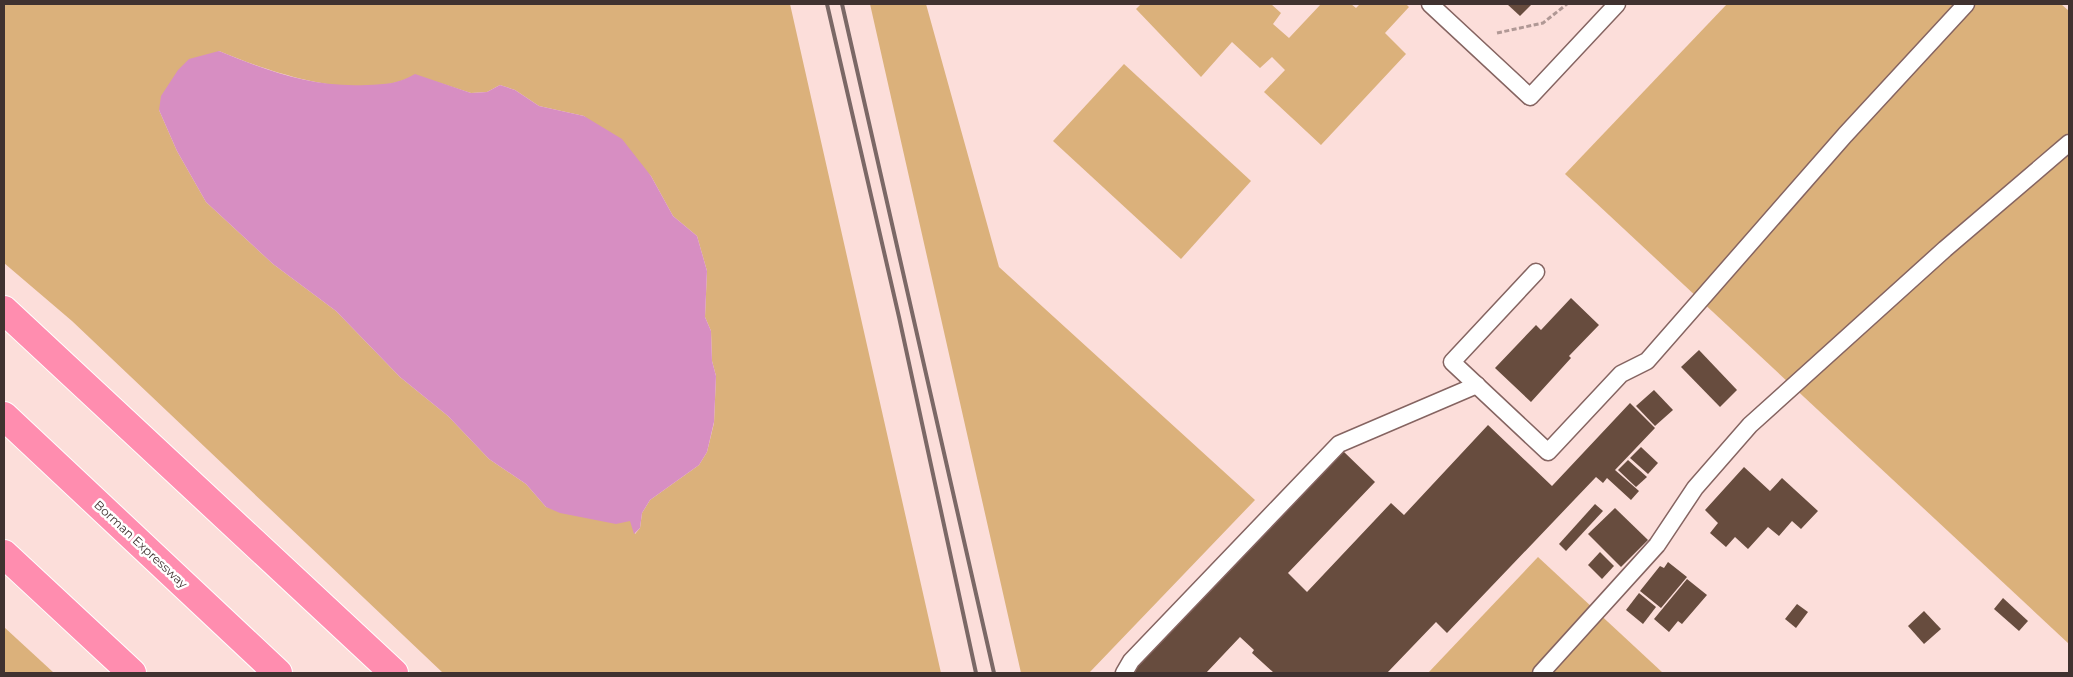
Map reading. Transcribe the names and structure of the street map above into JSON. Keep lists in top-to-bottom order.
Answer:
{
  "streets": {
    "highway": ["Borman Expressway"]
  }
}
